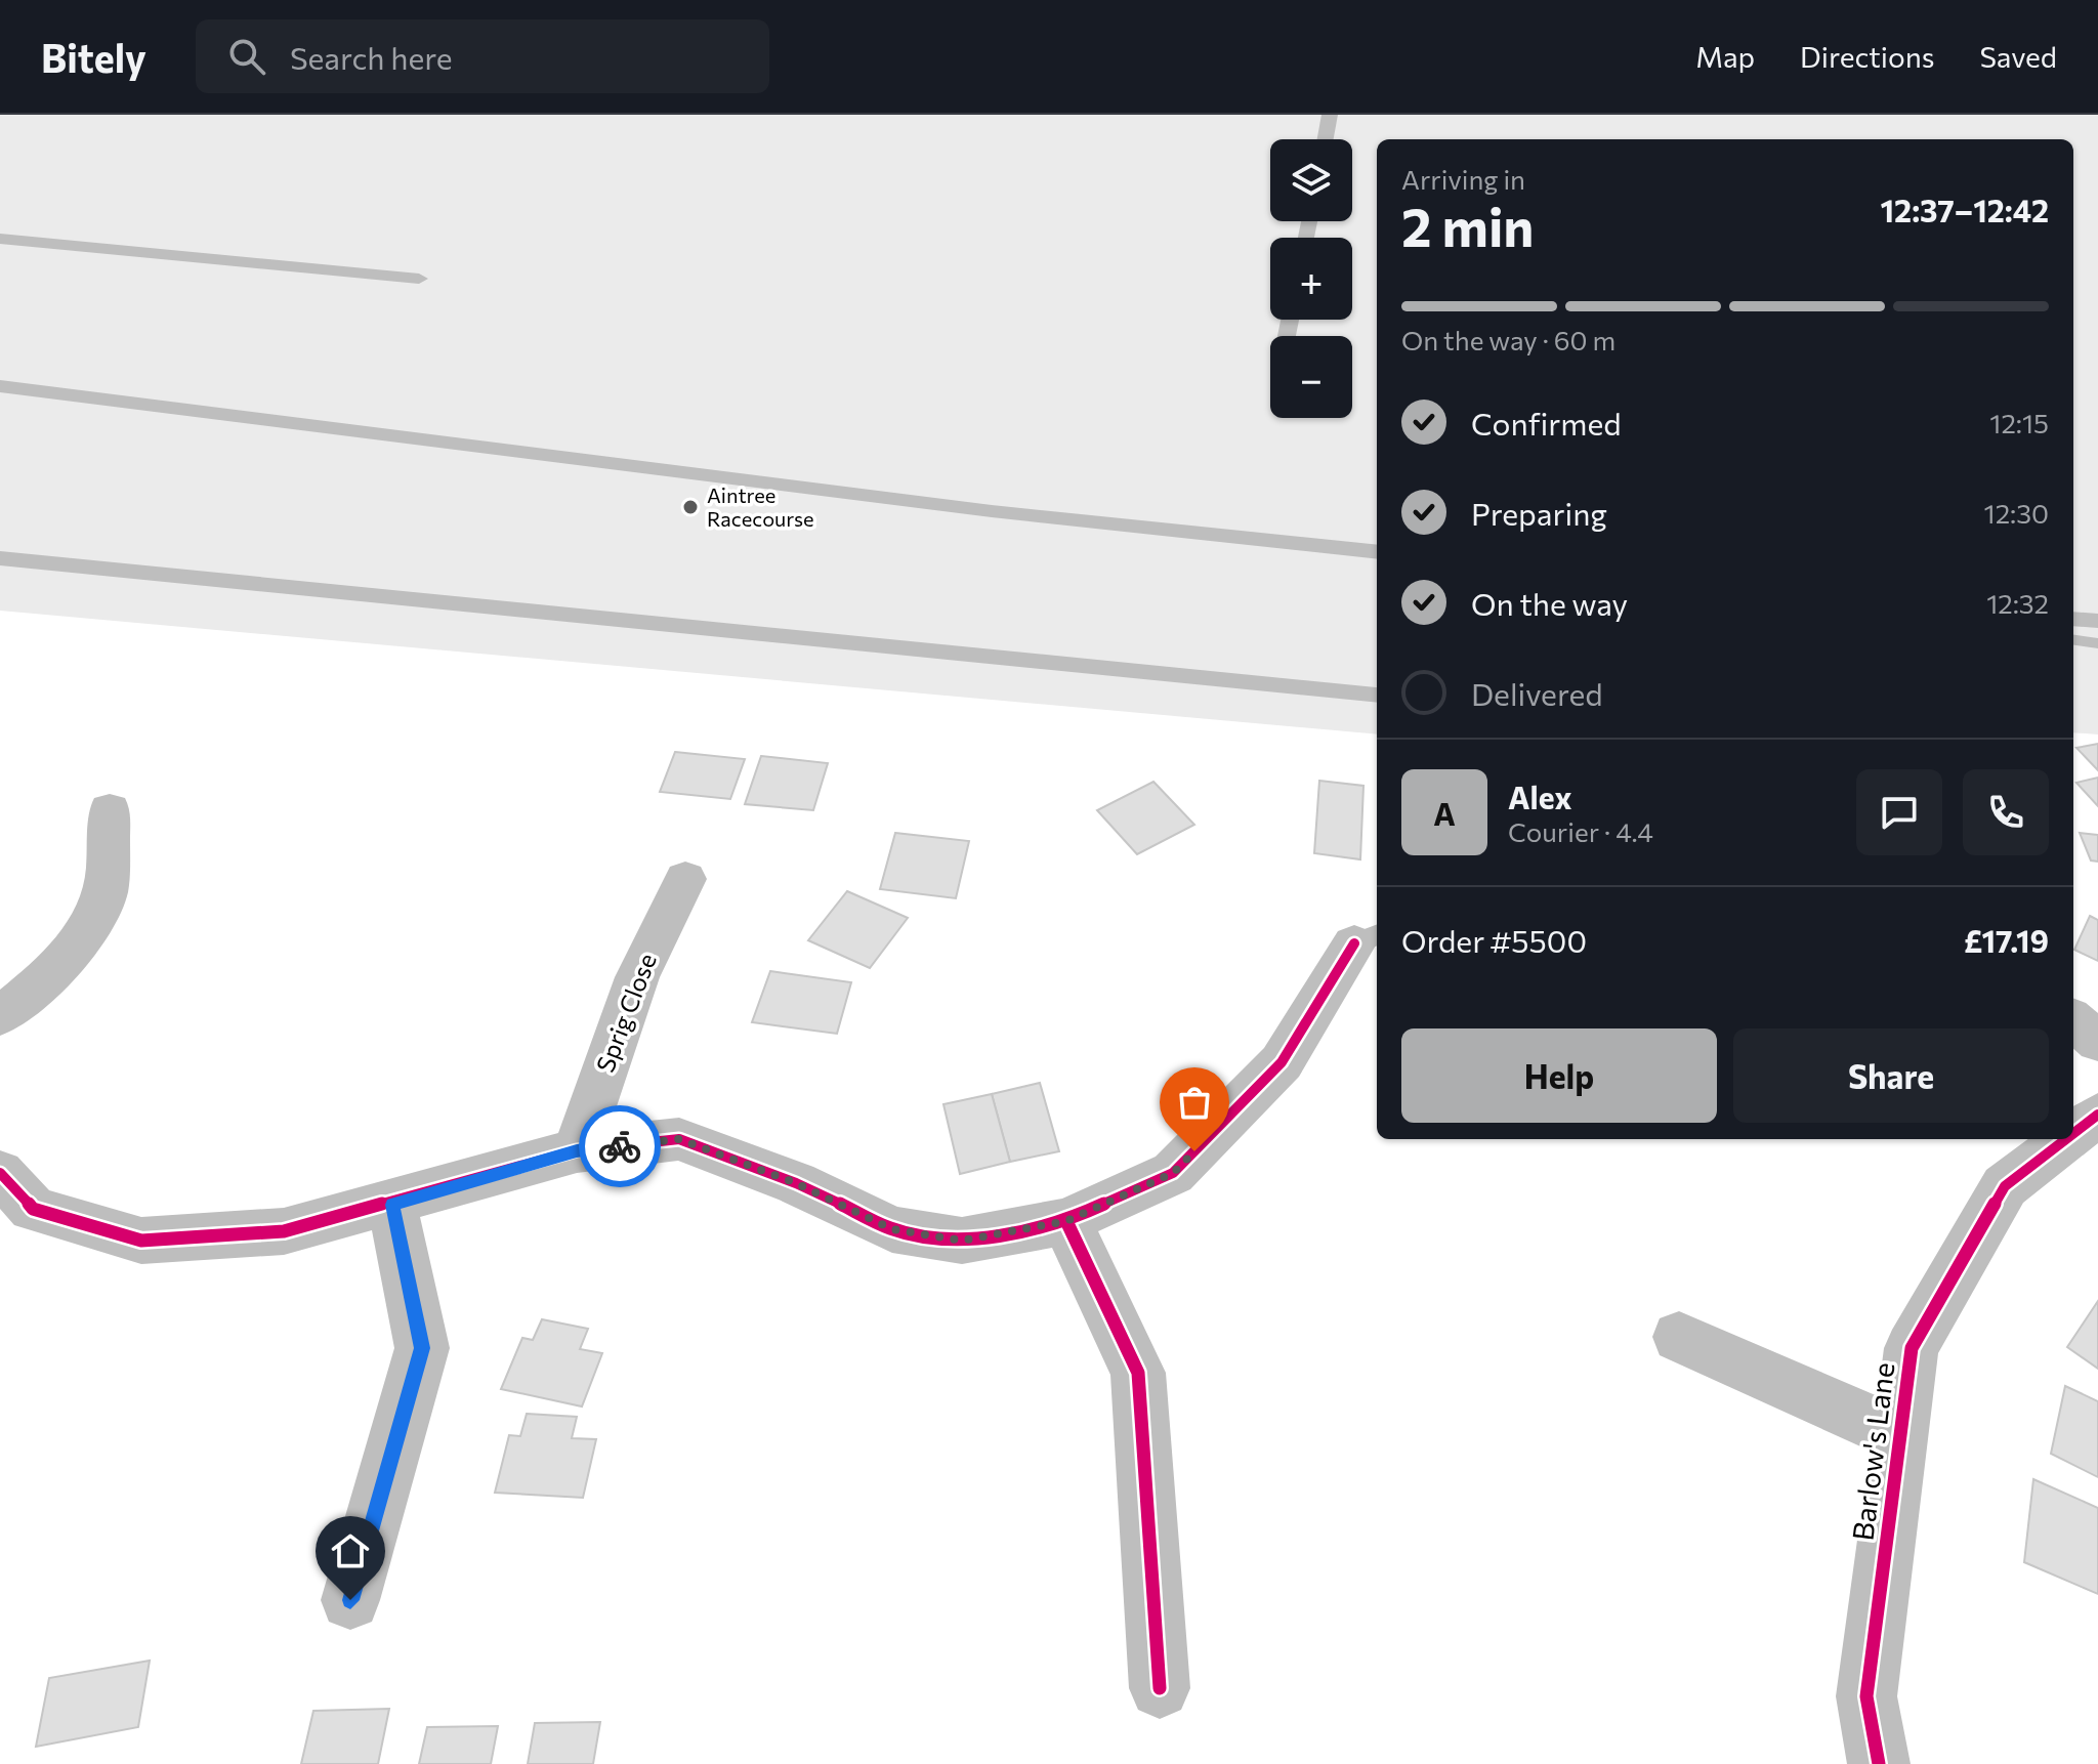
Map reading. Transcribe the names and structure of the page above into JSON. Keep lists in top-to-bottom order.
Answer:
{
  "streets": {
    "street": ["Sprig Close", "Barlow's Lane"]
  },
  "places": ["Aintree Racecourse"],
  "page": {
    "header": "Bitely",
    "search": "Search here",
    "nav": ["Map", "Directions", "Saved"],
    "map_buttons": ["+", "−"],
    "heading": ["2 min", "Arriving in", "12:37–12:42"],
    "panel": [
      "Alex",
      "Courier · 4.4",
      "Order #5500",
      "£17.19"
    ],
    "bar": "On the way · 60 m",
    "list": [
      ["Confirmed", "12:15"],
      ["Preparing", "12:30"],
      ["On the way", "12:32"],
      "Delivered"
    ],
    "round": "A",
    "buttons": ["Help", "Share"]
  }
}
